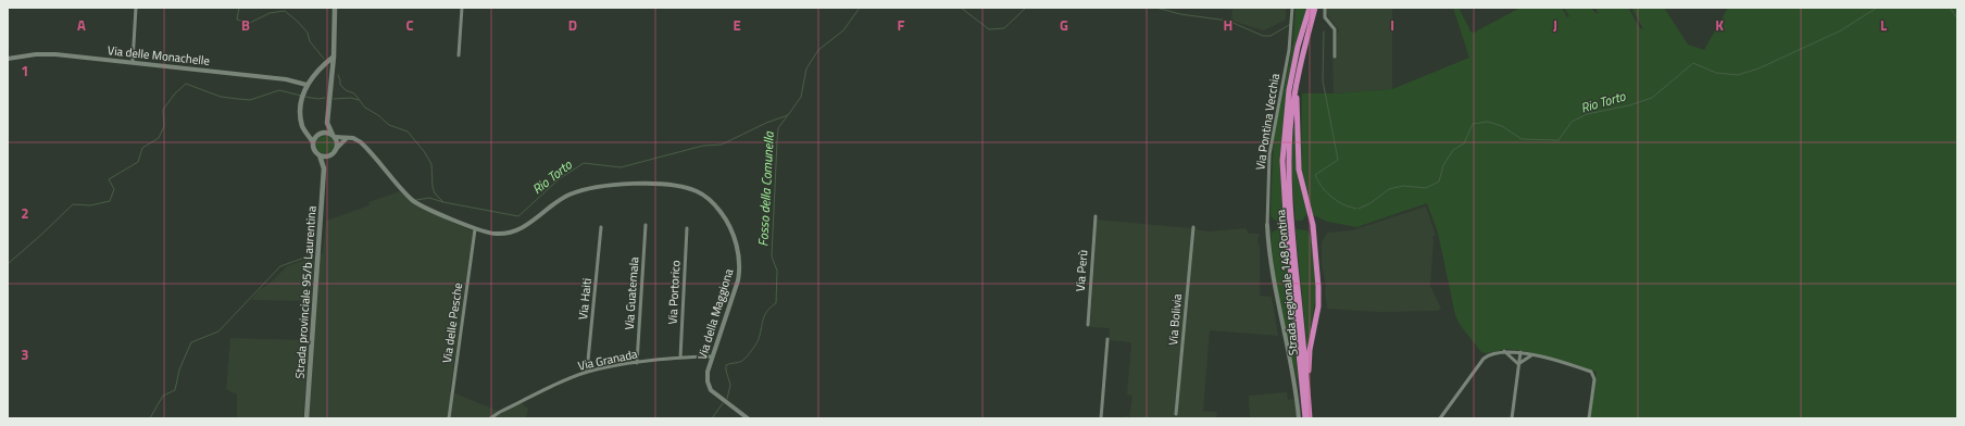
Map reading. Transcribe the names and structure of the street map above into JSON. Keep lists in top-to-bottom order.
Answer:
{
  "streets": {
    "highway": ["Strada regionale 148 Pontina"],
    "main road": ["Strada provinciale 95/b Laurentina"],
    "street": [
      "Via delle Monachelle",
      "Via Pontina Vecchia",
      "Via Perù",
      "Via Portorico",
      "Via Guatemala",
      "Via Haiti",
      "Via della Maggiona",
      "Via Bolivia",
      "Via delle Pesche",
      "Via Granada"
    ]
  },
  "crossings": [
    ["Strada provinciale 95/b Laurentina", "Via della Maggiona"],
    ["Via Portorico", "Via Granada"],
    ["Via Guatemala", "Via Granada"],
    ["Via Haiti", "Via Granada"],
    ["Via della Maggiona", "Via delle Pesche"],
    ["Via della Maggiona", "Via Granada"]
  ],
  "water": ["Rio Torto", "Fosso della Comunella"],
  "grid": {
    "columns": [
      "A",
      "B",
      "C",
      "D",
      "E",
      "F",
      "G",
      "H",
      "I",
      "J",
      "K",
      "L"
    ],
    "rows": ["1", "2", "3"]
  }
}
